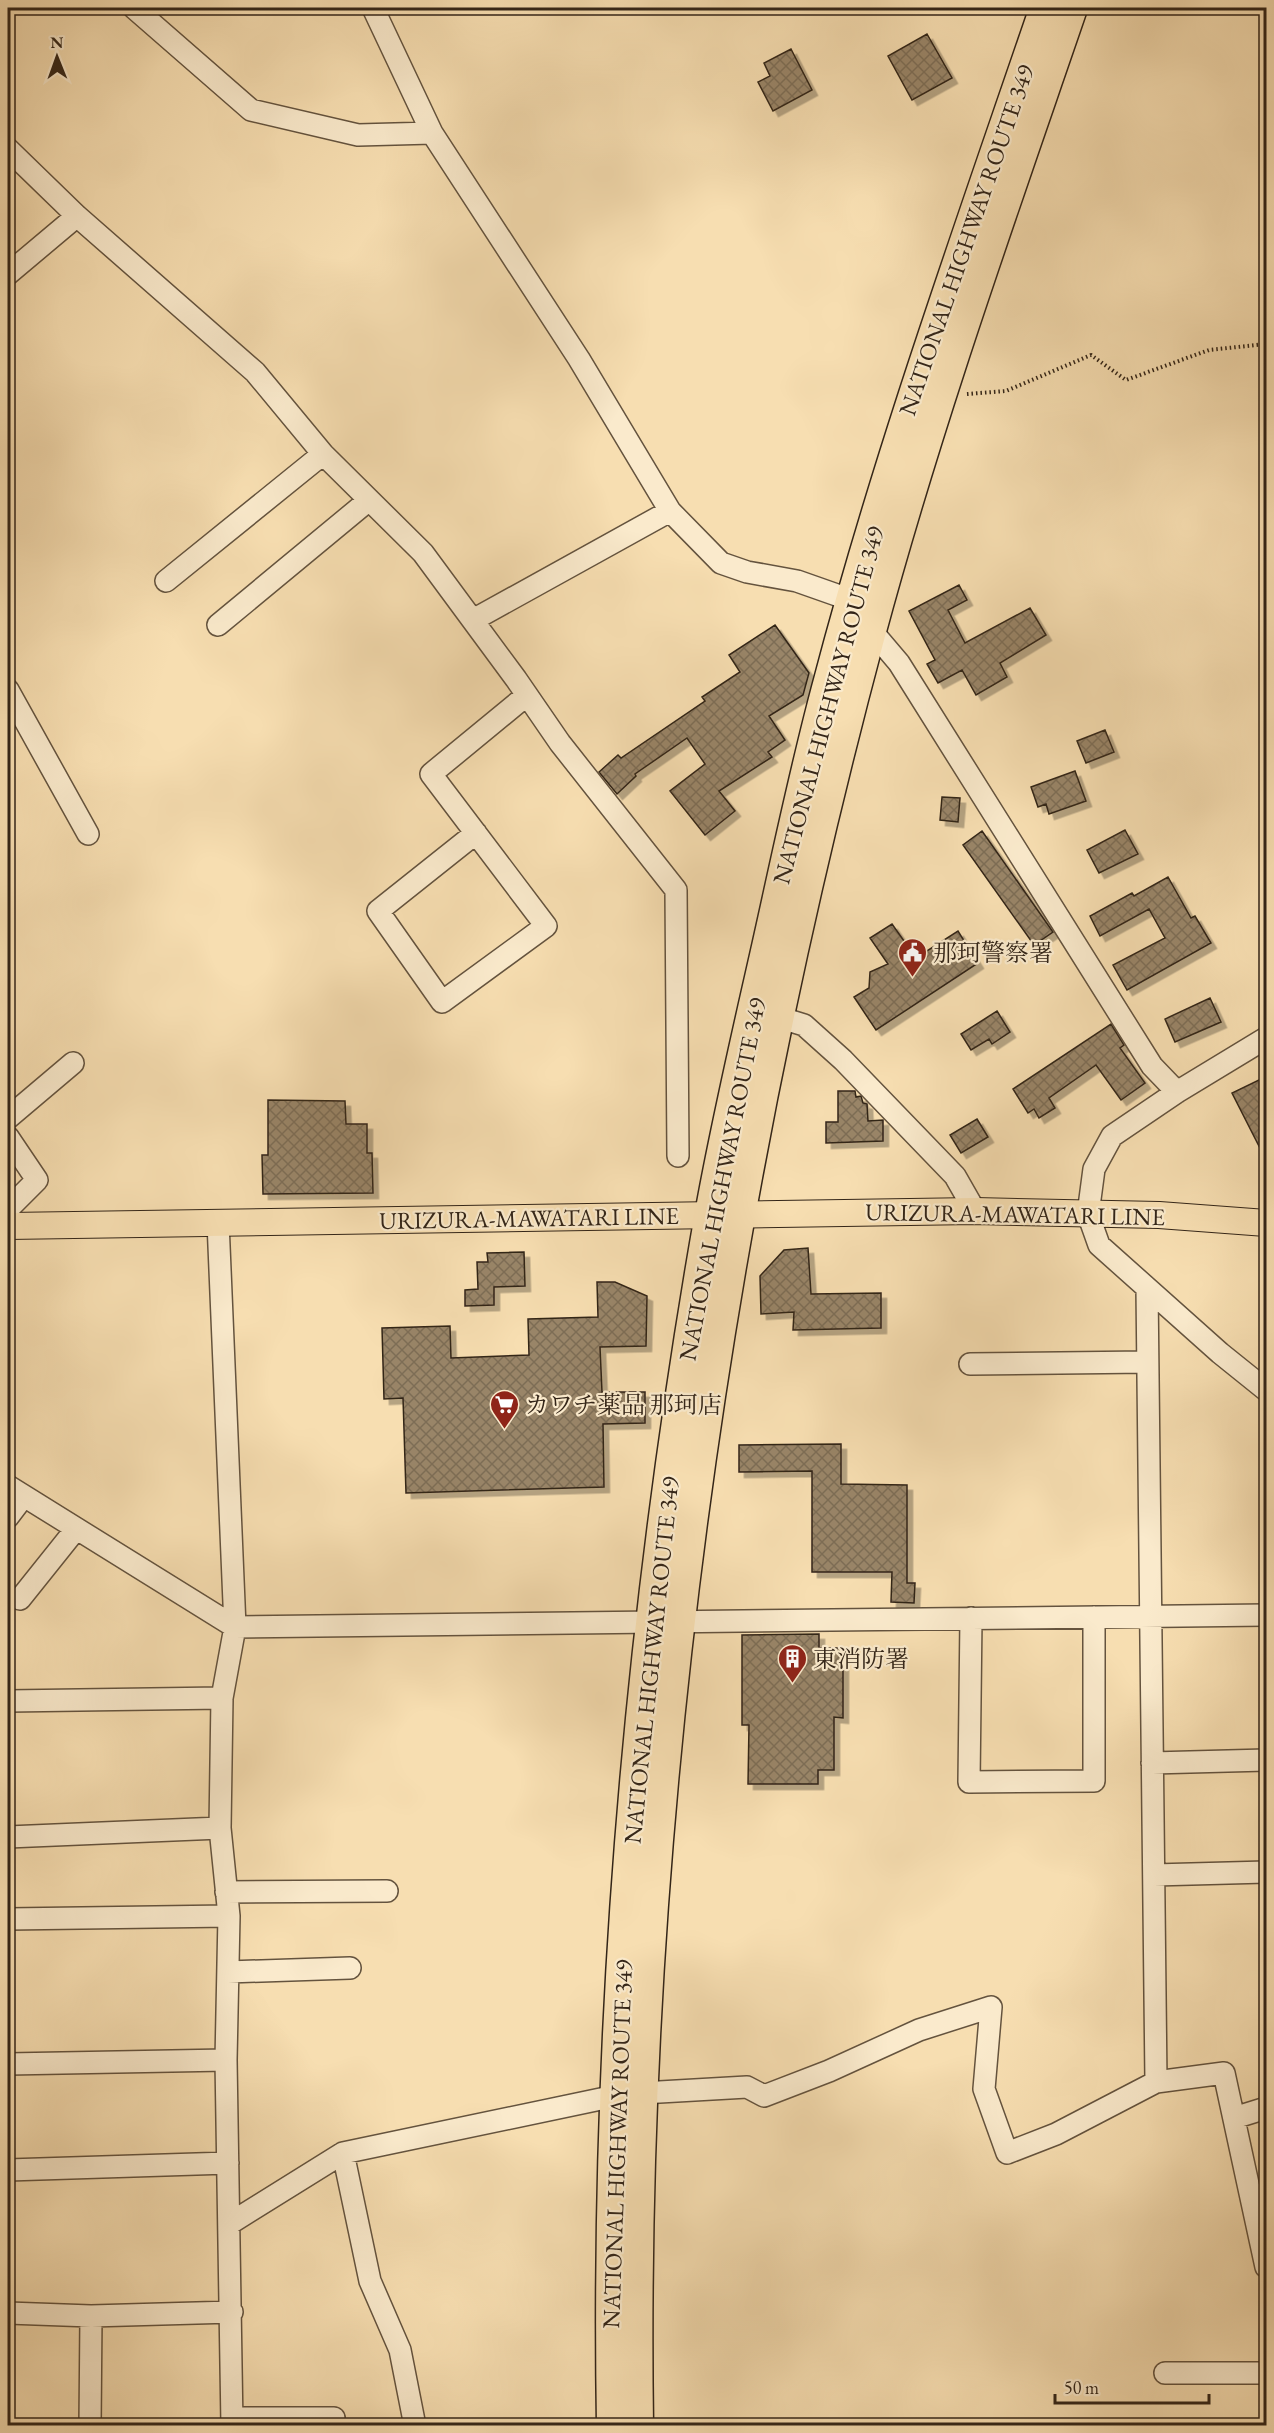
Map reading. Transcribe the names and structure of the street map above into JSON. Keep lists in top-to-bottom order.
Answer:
{
  "streets": {
    "highway": ["NATIONAL HIGHWAY ROUTE 349"],
    "main road": ["URIZURA-MAWATARI LINE"]
  },
  "crossings": [
    ["NATIONAL HIGHWAY ROUTE 349", "URIZURA-MAWATARI LINE"]
  ],
  "places": {
    "public building": ["那珂警察署"],
    "supermarket": ["カワチ薬品 那珂店"],
    "building": ["東消防署"]
  },
  "scale_bar": "50 m",
  "north": "top"
}
